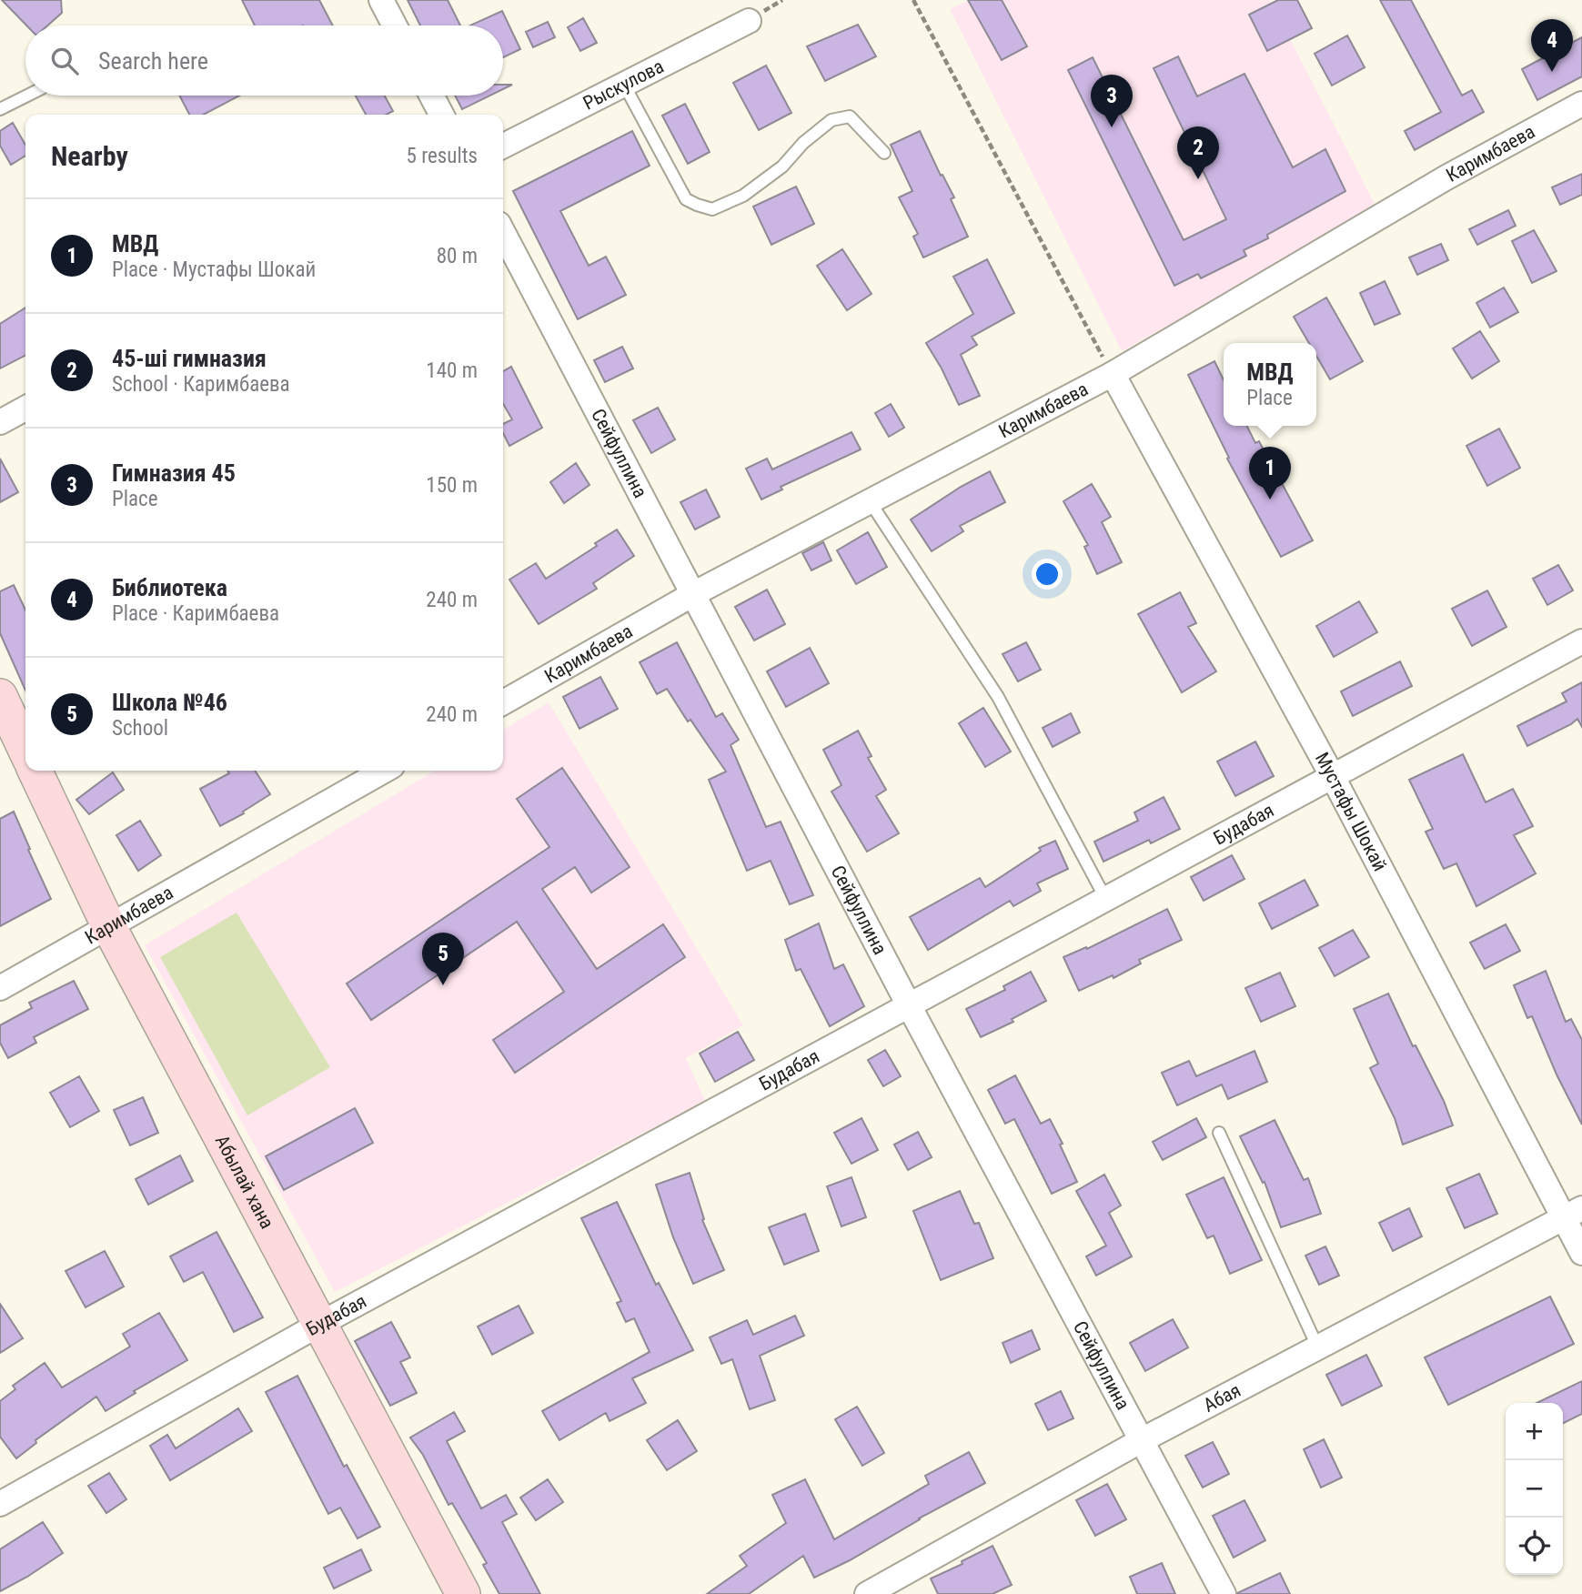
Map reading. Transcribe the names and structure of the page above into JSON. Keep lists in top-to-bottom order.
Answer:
{
  "streets": {
    "main road": ["Абылай хана"],
    "street": [
      "Рыскулова",
      "Каримбаева",
      "Сейфуллина",
      "Мустафы Шокай",
      "Будабая",
      "Абая"
    ]
  },
  "crossings": [
    ["Каримбаева", "Сейфуллина"],
    ["Каримбаева", "Мустафы Шокай"],
    ["Каримбаева", "Абылай хана"],
    ["Сейфуллина", "Будабая"],
    ["Сейфуллина", "Абая"],
    ["Мустафы Шокай", "Будабая"],
    ["Мустафы Шокай", "Абая"],
    ["Будабая", "Абылай хана"]
  ],
  "page": {
    "pins": [
      "4",
      "3",
      "2",
      "1",
      "5"
    ],
    "search": "Search here",
    "heading": ["Nearby", "5 results"],
    "list": [
      {
        "mark": "1",
        "name": "МВД",
        "note": "Place · Мустафы Шокай",
        "value": "80 m"
      },
      {
        "mark": "2",
        "name": "45-ші гимназия",
        "note": "School · Каримбаева",
        "value": "140 m"
      },
      {
        "mark": "3",
        "name": "Гимназия 45",
        "note": "Place",
        "value": "150 m"
      },
      {
        "mark": "4",
        "name": "Библиотека",
        "note": "Place · Каримбаева",
        "value": "240 m"
      },
      {
        "mark": "5",
        "name": "Школа №46",
        "note": "School",
        "value": "240 m"
      }
    ],
    "popup": ["МВД", "Place"],
    "map_buttons": ["+", "−"]
  }
}
